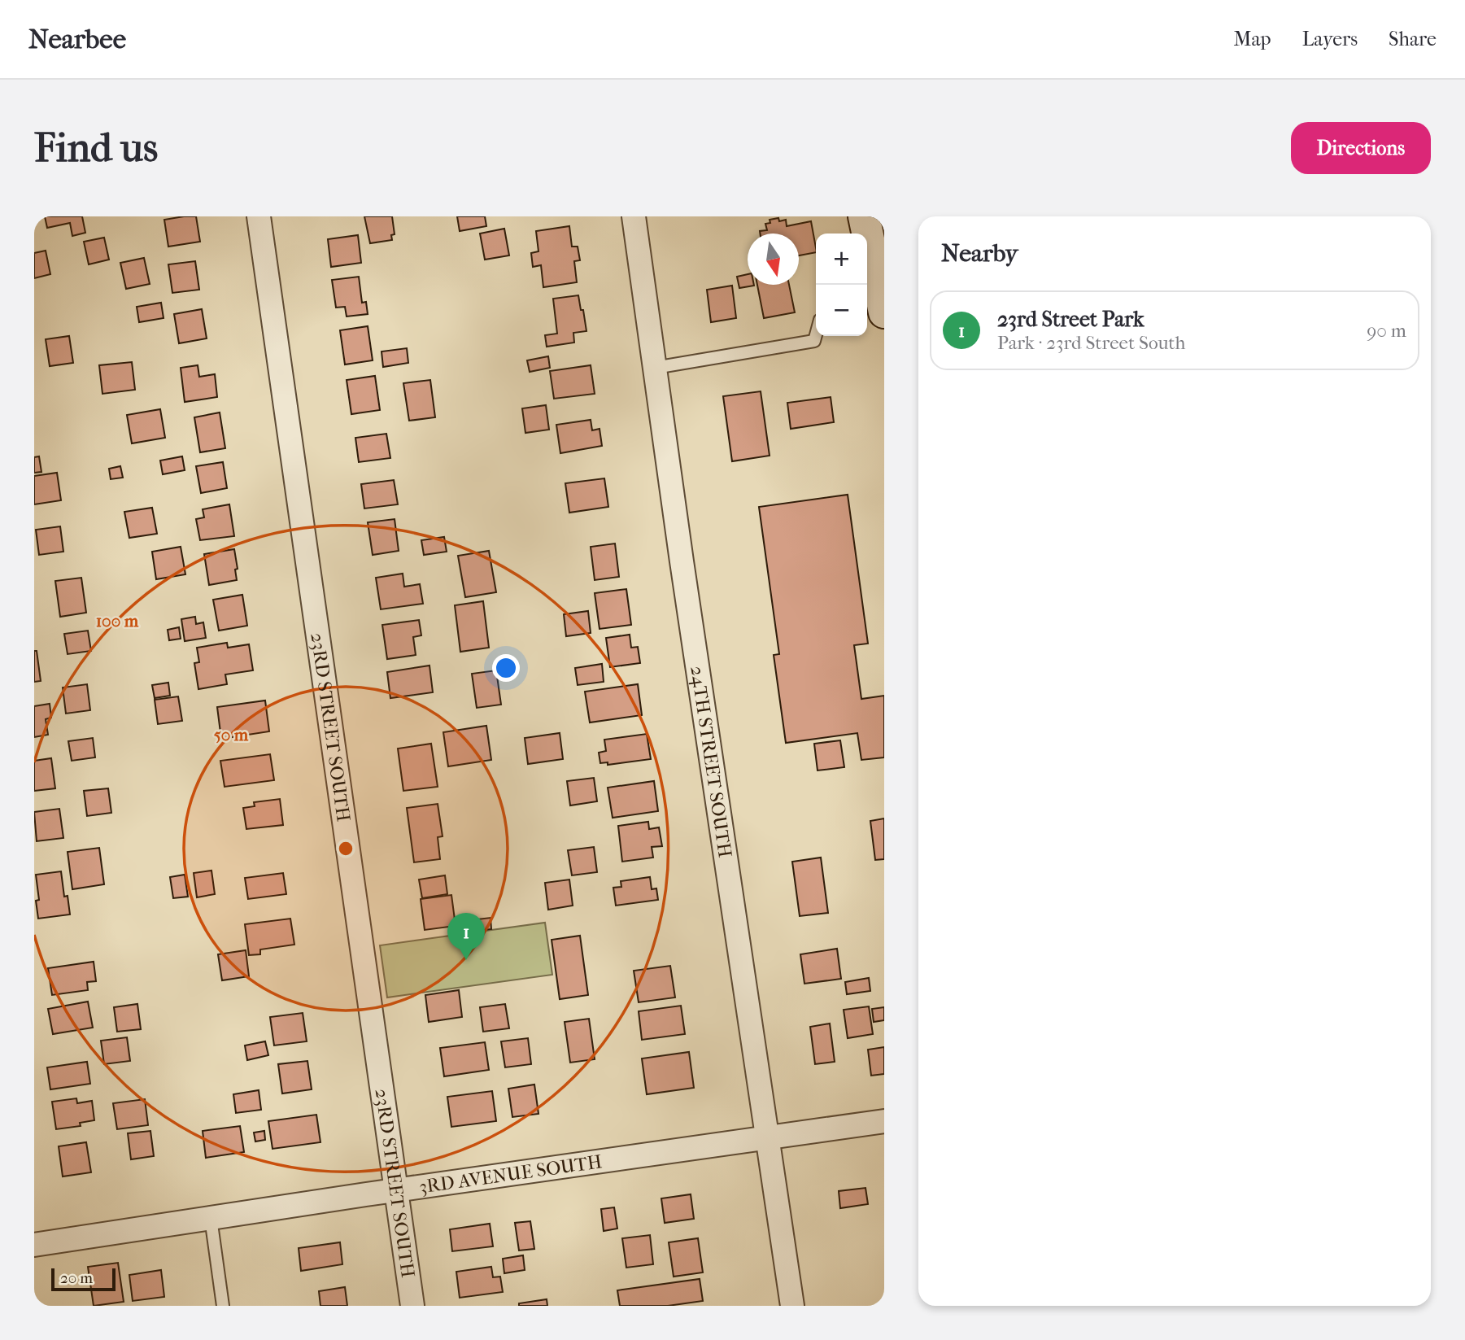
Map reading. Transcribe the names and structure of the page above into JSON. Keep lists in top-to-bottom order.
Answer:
{
  "streets": {
    "street": ["23RD STREET SOUTH", "24TH STREET SOUTH", "3RD AVENUE SOUTH"]
  },
  "crossings": [
    ["23RD STREET SOUTH", "3RD AVENUE SOUTH"],
    ["24TH STREET SOUTH", "3RD AVENUE SOUTH"]
  ],
  "scale_bar": "20 m",
  "north": "bottom",
  "page": {
    "header": "Nearbee",
    "nav": ["Map", "Layers", "Share"],
    "buttons": "Directions",
    "title": "Find us",
    "heading": "Nearby",
    "map_buttons": ["+", "−"],
    "list": [
      {
        "mark": "1",
        "name": "23rd Street Park",
        "note": "Park · 23rd Street South",
        "value": "90 m"
      }
    ],
    "pins": "1",
    "scale": "20 m"
  },
  "rings": ["100 m", "50 m"]
}
